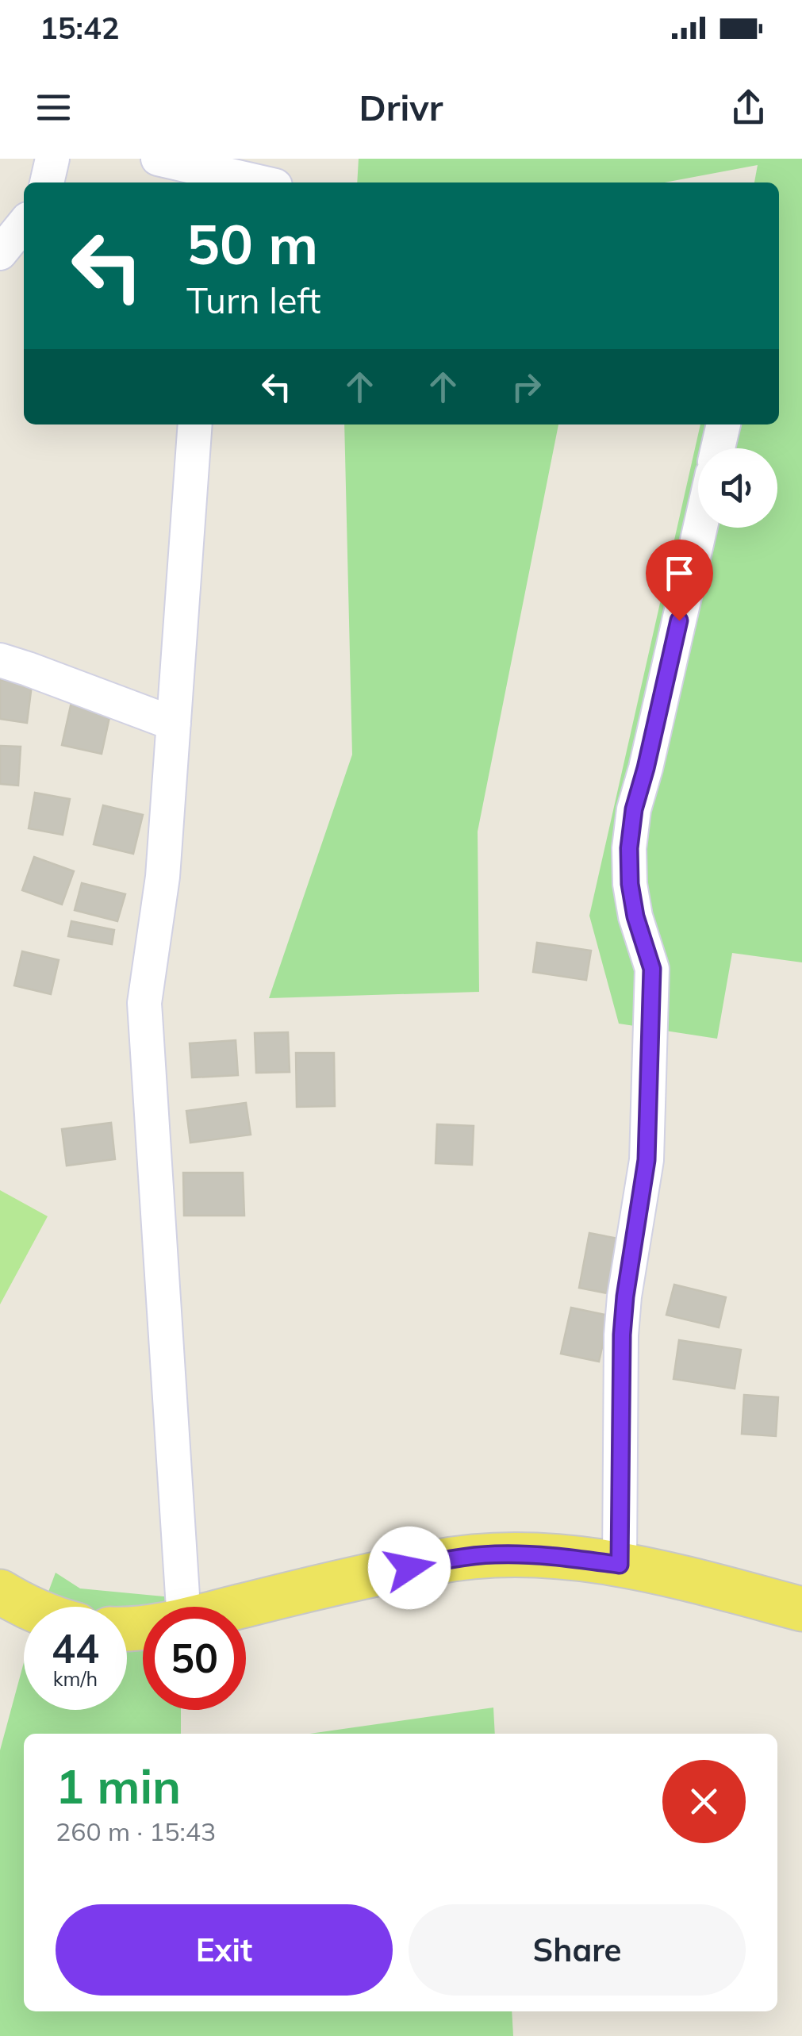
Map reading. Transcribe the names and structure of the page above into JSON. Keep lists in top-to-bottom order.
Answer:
{
  "page": {
    "status": "15:42",
    "header": "Drivr",
    "turn": ["50 m", "Turn left"],
    "speed": "44 km/h",
    "limit": "50",
    "heading": ["1 min", "260 m · 15:43"],
    "buttons": ["Exit", "Share"]
  }
}
